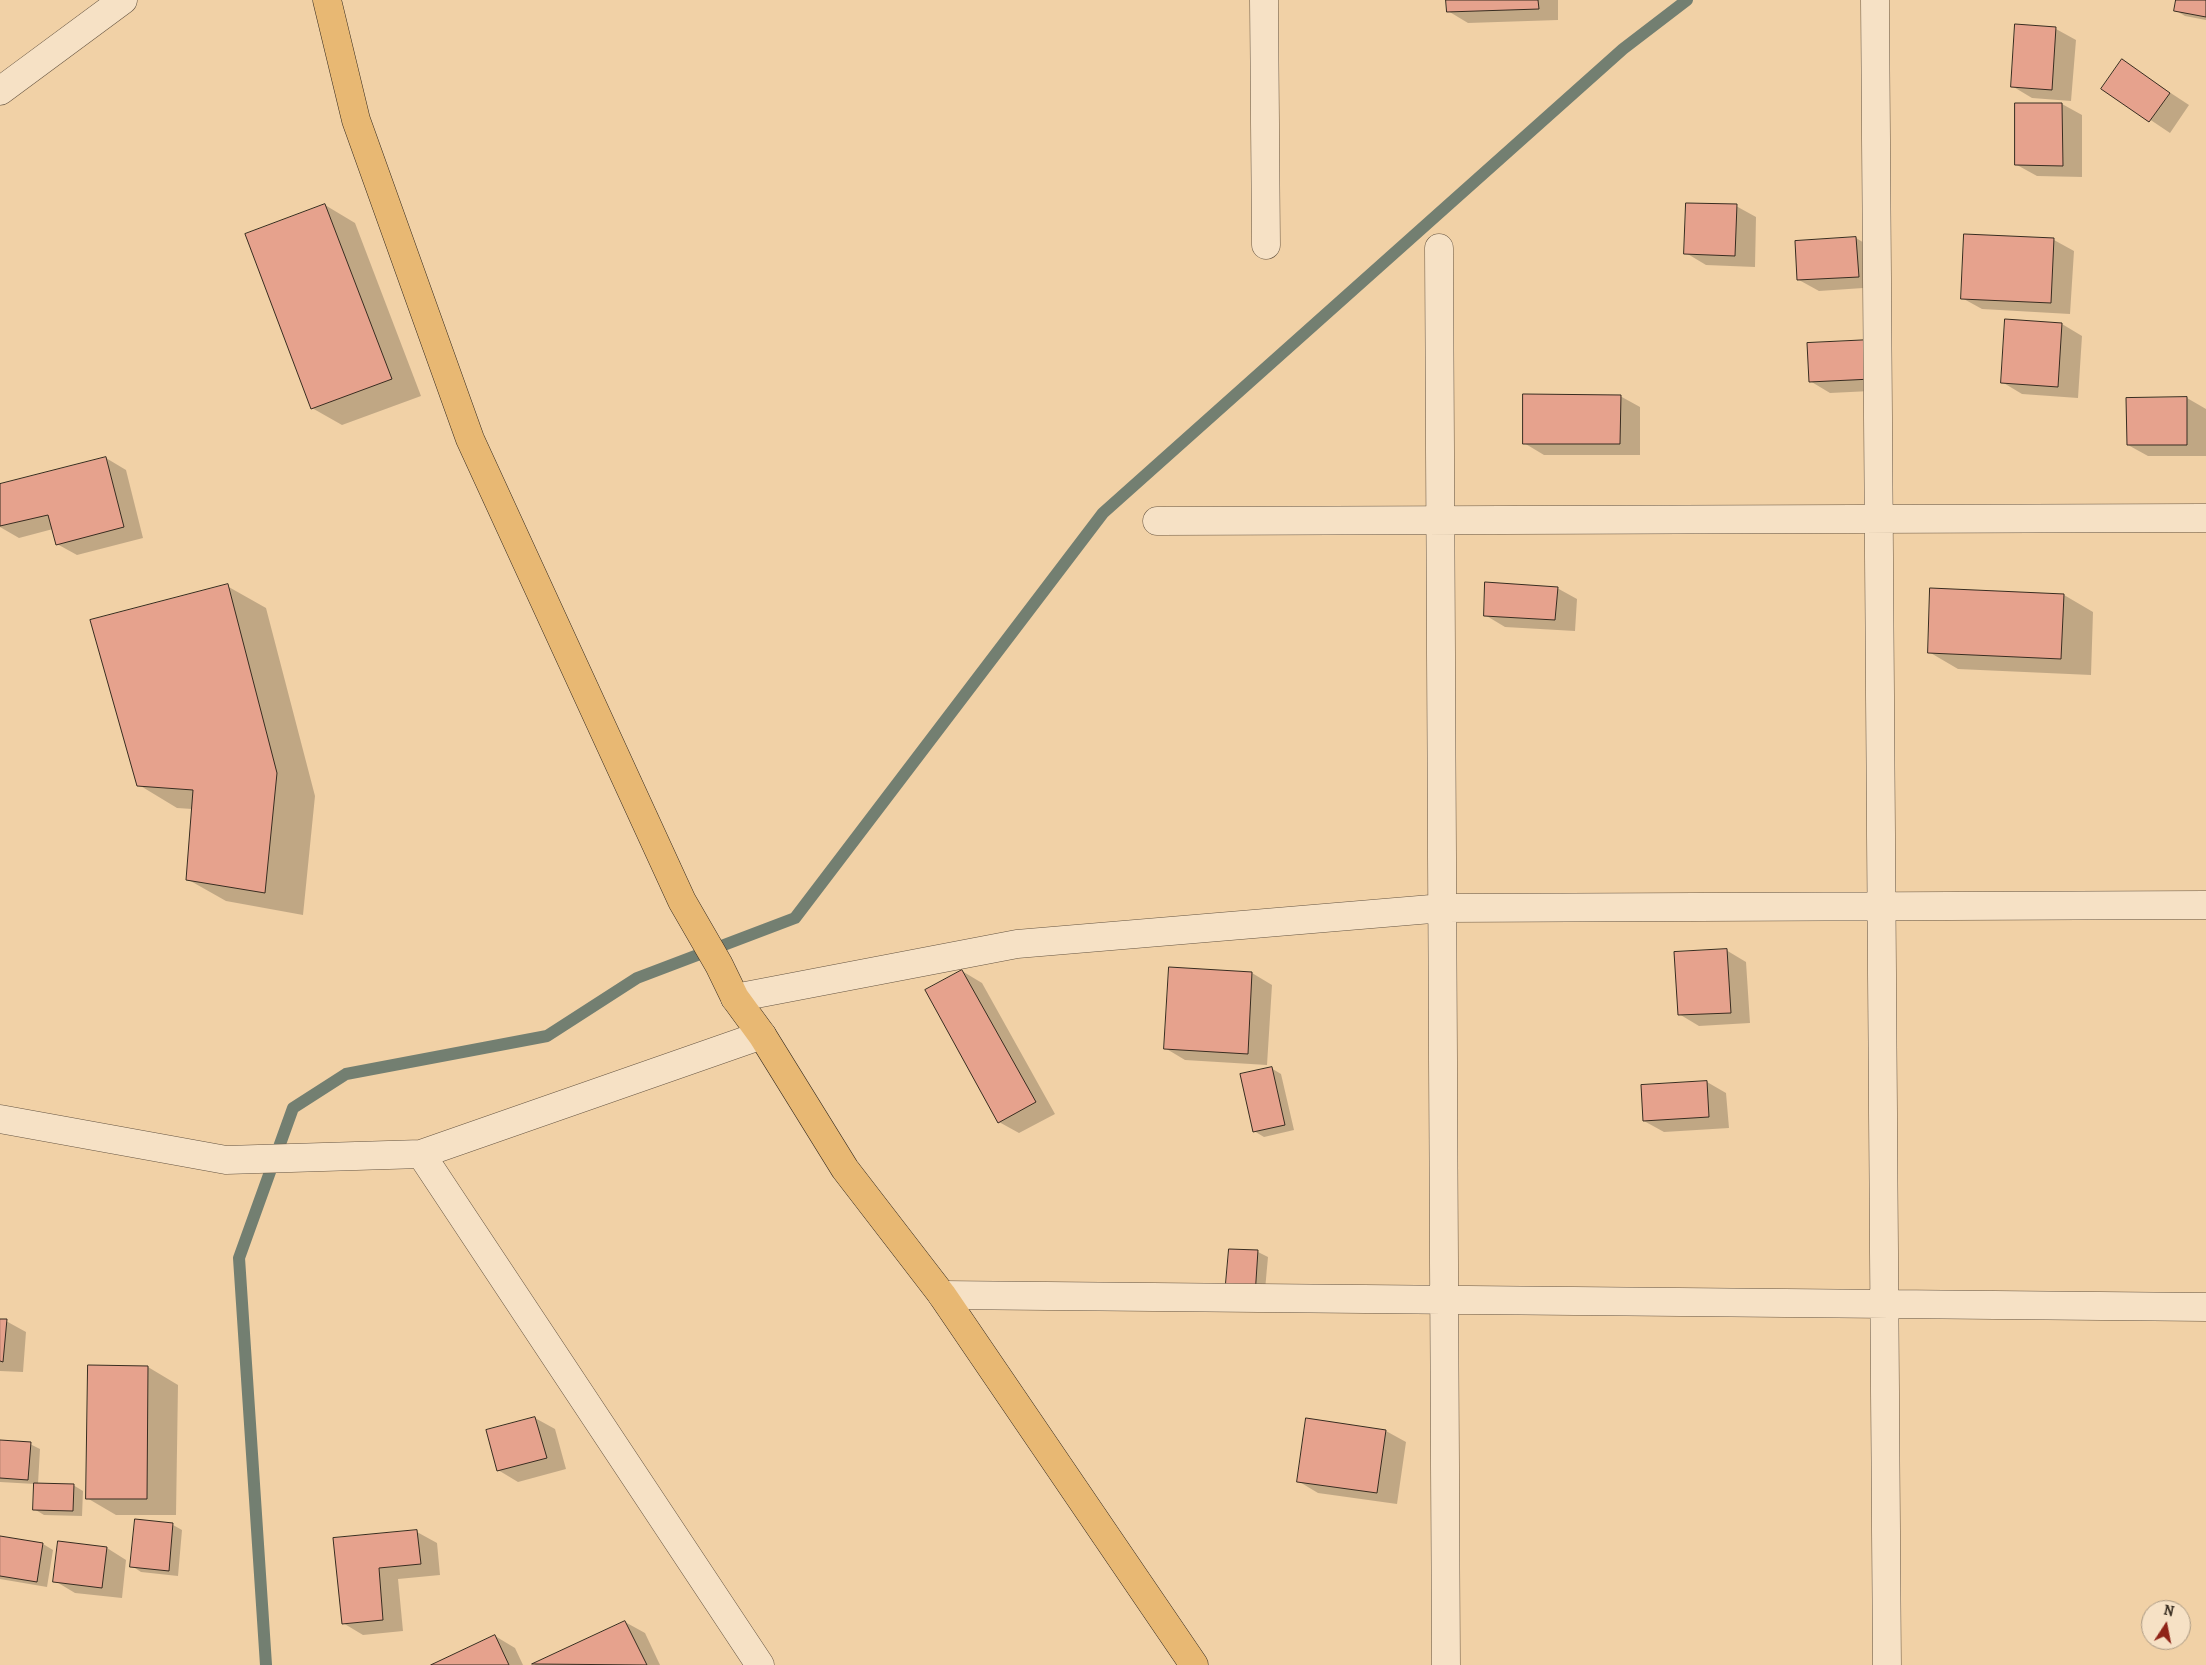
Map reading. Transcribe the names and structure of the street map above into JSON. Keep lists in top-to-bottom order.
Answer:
{
  "north": "top"
}
